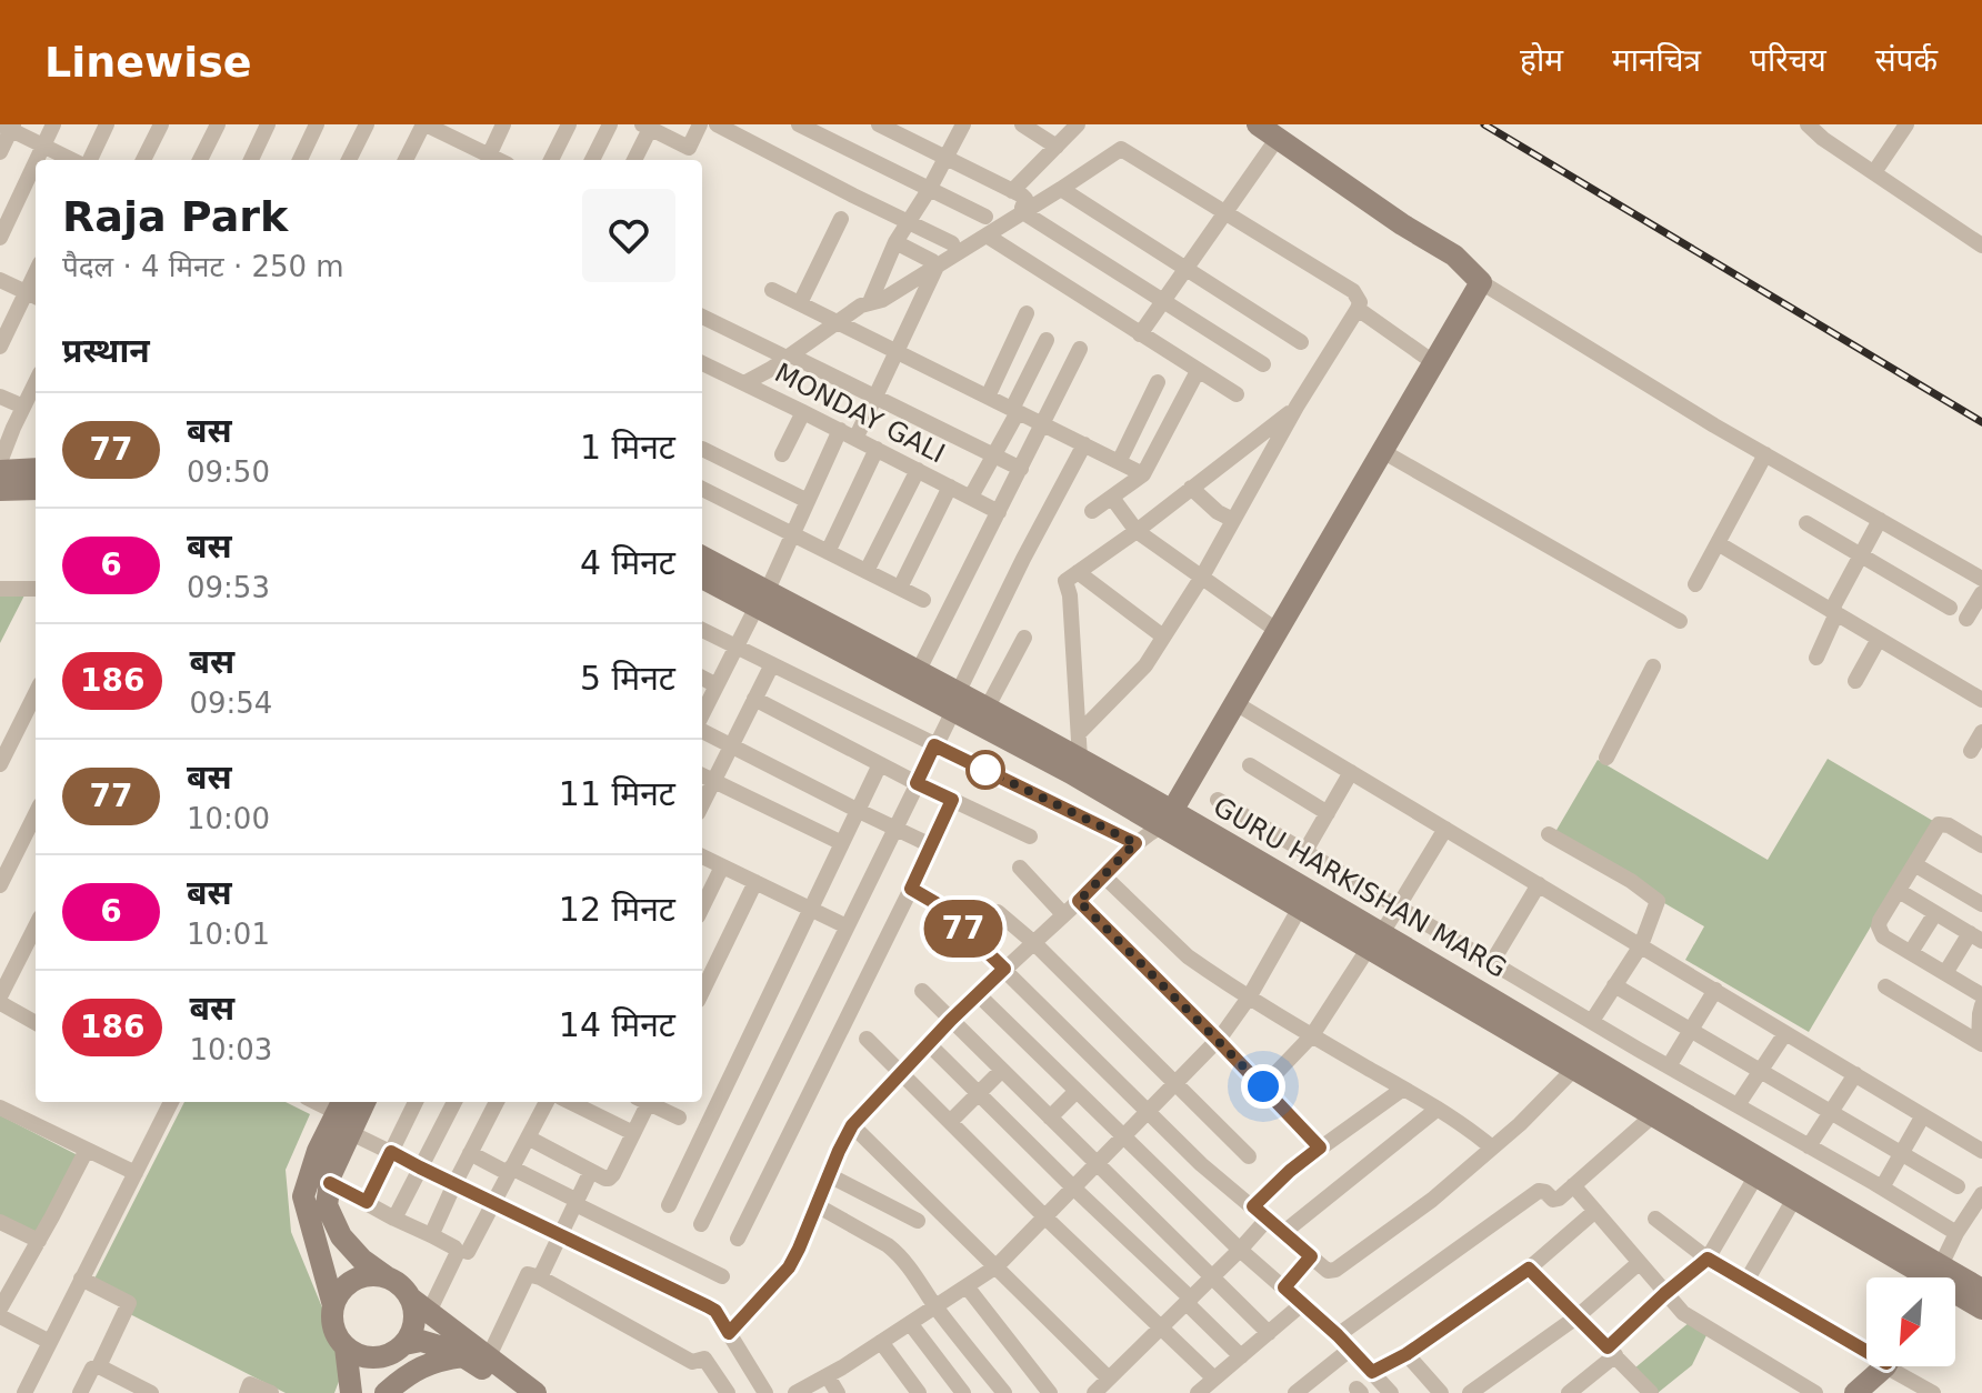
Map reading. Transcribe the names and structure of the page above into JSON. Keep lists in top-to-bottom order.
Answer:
{
  "streets": {
    "main road": ["GURU HARKISHAN MARG"],
    "street": ["MONDAY GALI"]
  },
  "lines": ["bus line 77"],
  "north": "bottom left",
  "page": {
    "header": "Linewise",
    "nav": [
      "होम",
      "मानचित्र",
      "परिचय",
      "संपर्क"
    ],
    "on_map": "77",
    "heading": [
      ["Raja Park", "पैदल · 4 मिनट · 250 m"],
      "प्रस्थान"
    ],
    "list": [
      {
        "mark": "77",
        "name": "बस",
        "note": "09:50",
        "value": "1 मिनट"
      },
      {
        "mark": "6",
        "name": "बस",
        "note": "09:53",
        "value": "4 मिनट"
      },
      {
        "mark": "186",
        "name": "बस",
        "note": "09:54",
        "value": "5 मिनट"
      },
      {
        "mark": "77",
        "name": "बस",
        "note": "10:00",
        "value": "11 मिनट"
      },
      {
        "mark": "6",
        "name": "बस",
        "note": "10:01",
        "value": "12 मिनट"
      },
      {
        "mark": "186",
        "name": "बस",
        "note": "10:03",
        "value": "14 मिनट"
      }
    ]
  }
}
